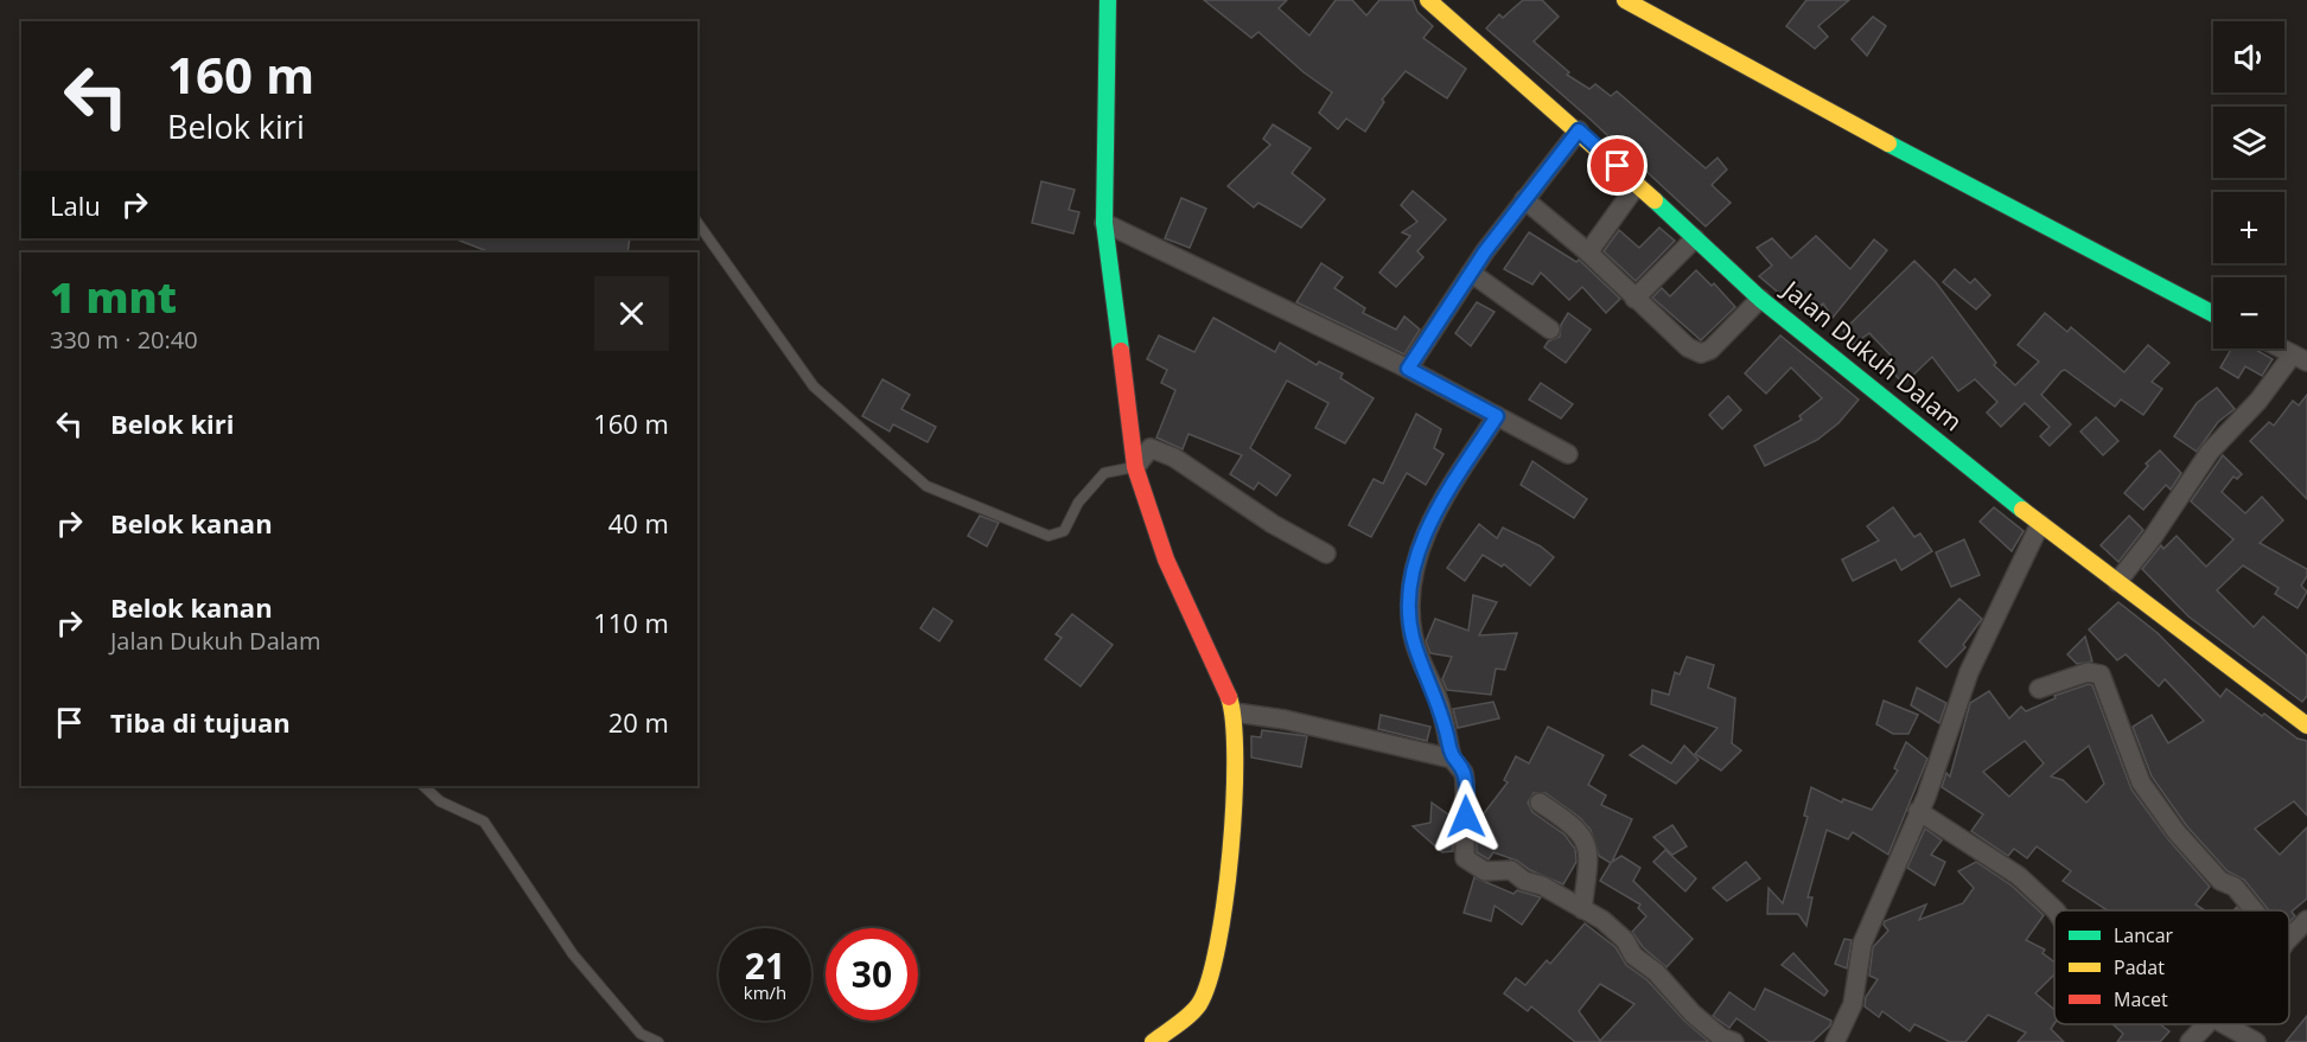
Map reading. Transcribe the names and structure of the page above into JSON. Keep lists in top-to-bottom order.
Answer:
{
  "streets": {
    "street": ["Jalan Dukuh Dalam"]
  },
  "legend": ["Lancar", "Padat", "Macet"],
  "page": {
    "map_buttons": ["+", "−"],
    "turn": ["160 m", "Belok kiri"],
    "then": "Lalu",
    "heading": ["1 mnt", "330 m · 20:40"],
    "list": [
      {
        "name": "Belok kiri",
        "value": "160 m"
      },
      {
        "name": "Belok kanan",
        "value": "40 m"
      },
      {
        "name": "Belok kanan",
        "note": "Jalan Dukuh Dalam",
        "value": "110 m"
      },
      {
        "name": "Tiba di tujuan",
        "value": "20 m"
      }
    ],
    "speed": "21 km/h",
    "limit": "30"
  }
}
